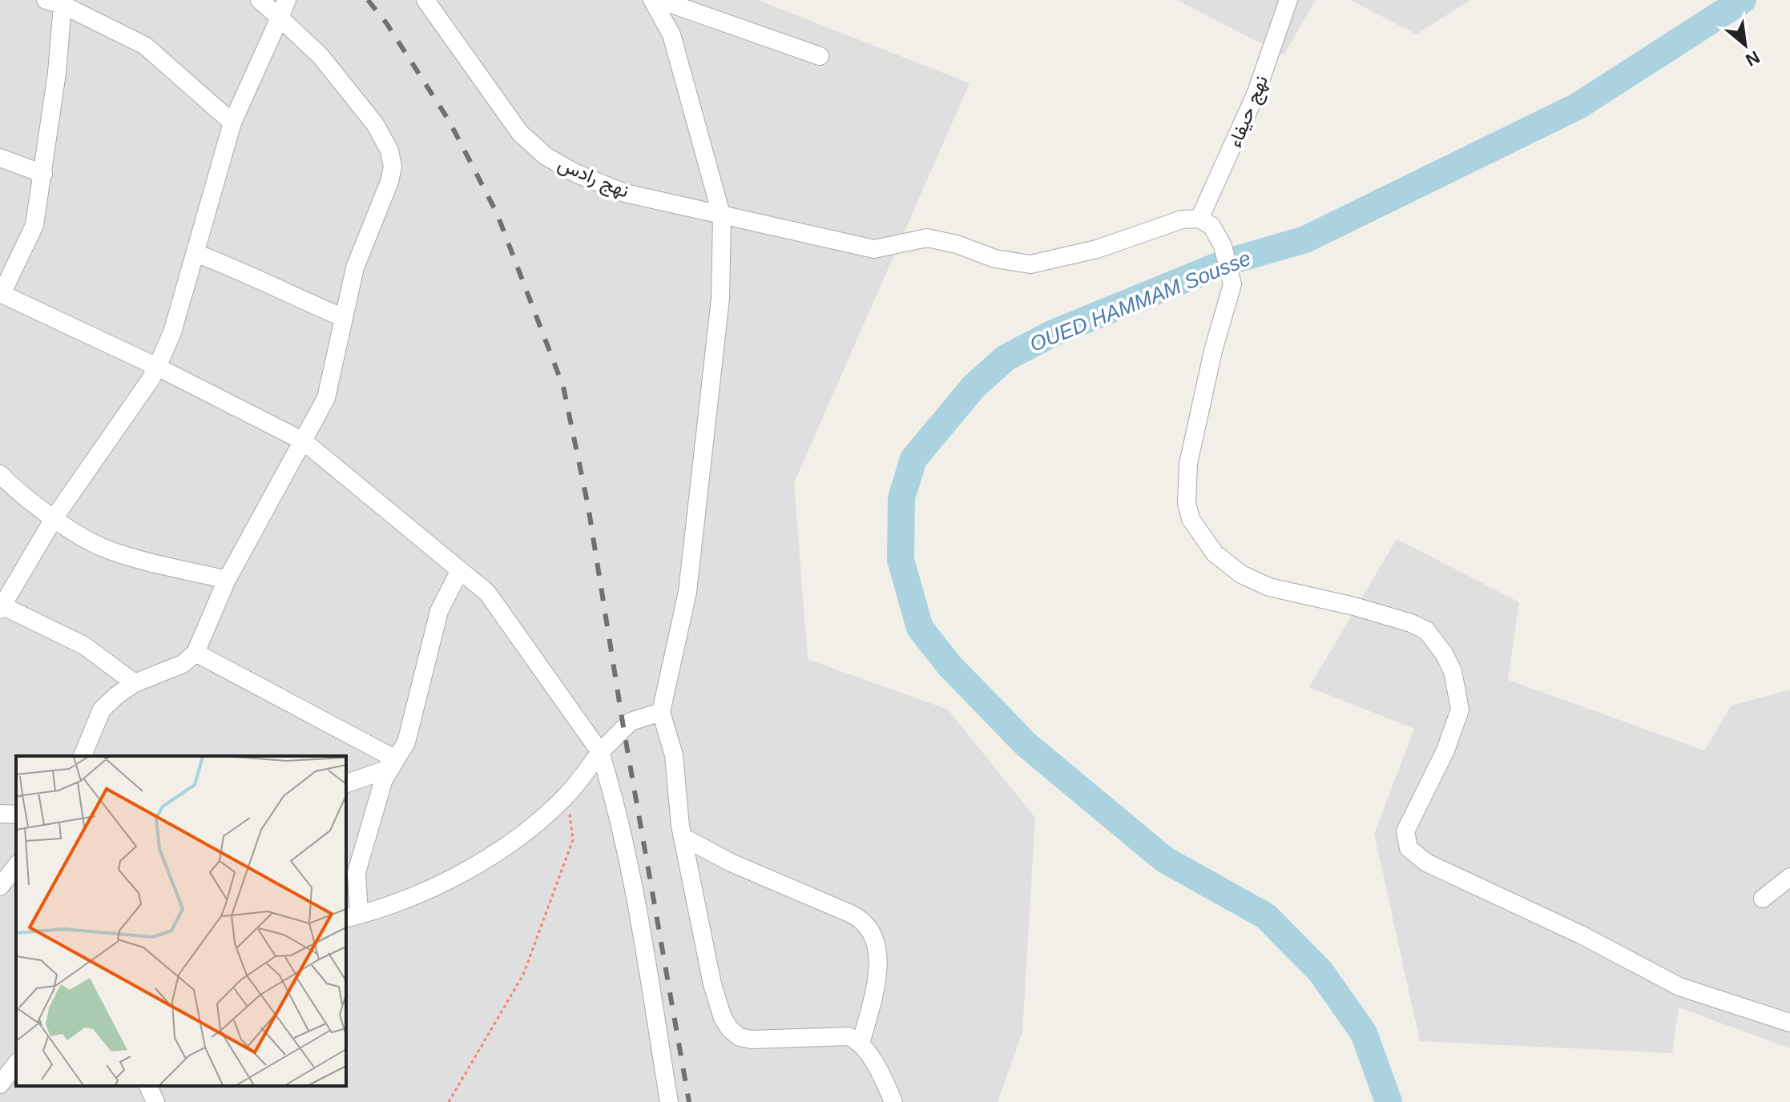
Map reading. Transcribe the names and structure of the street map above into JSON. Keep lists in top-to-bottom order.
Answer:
{
  "streets": {
    "street": ["نهج حيفاء", "نهج رادس"]
  },
  "crossings": [
    ["نهج حيفاء", "نهج رادس"]
  ],
  "water": ["OUED HAMMAM Sousse"],
  "north": "bottom right"
}
